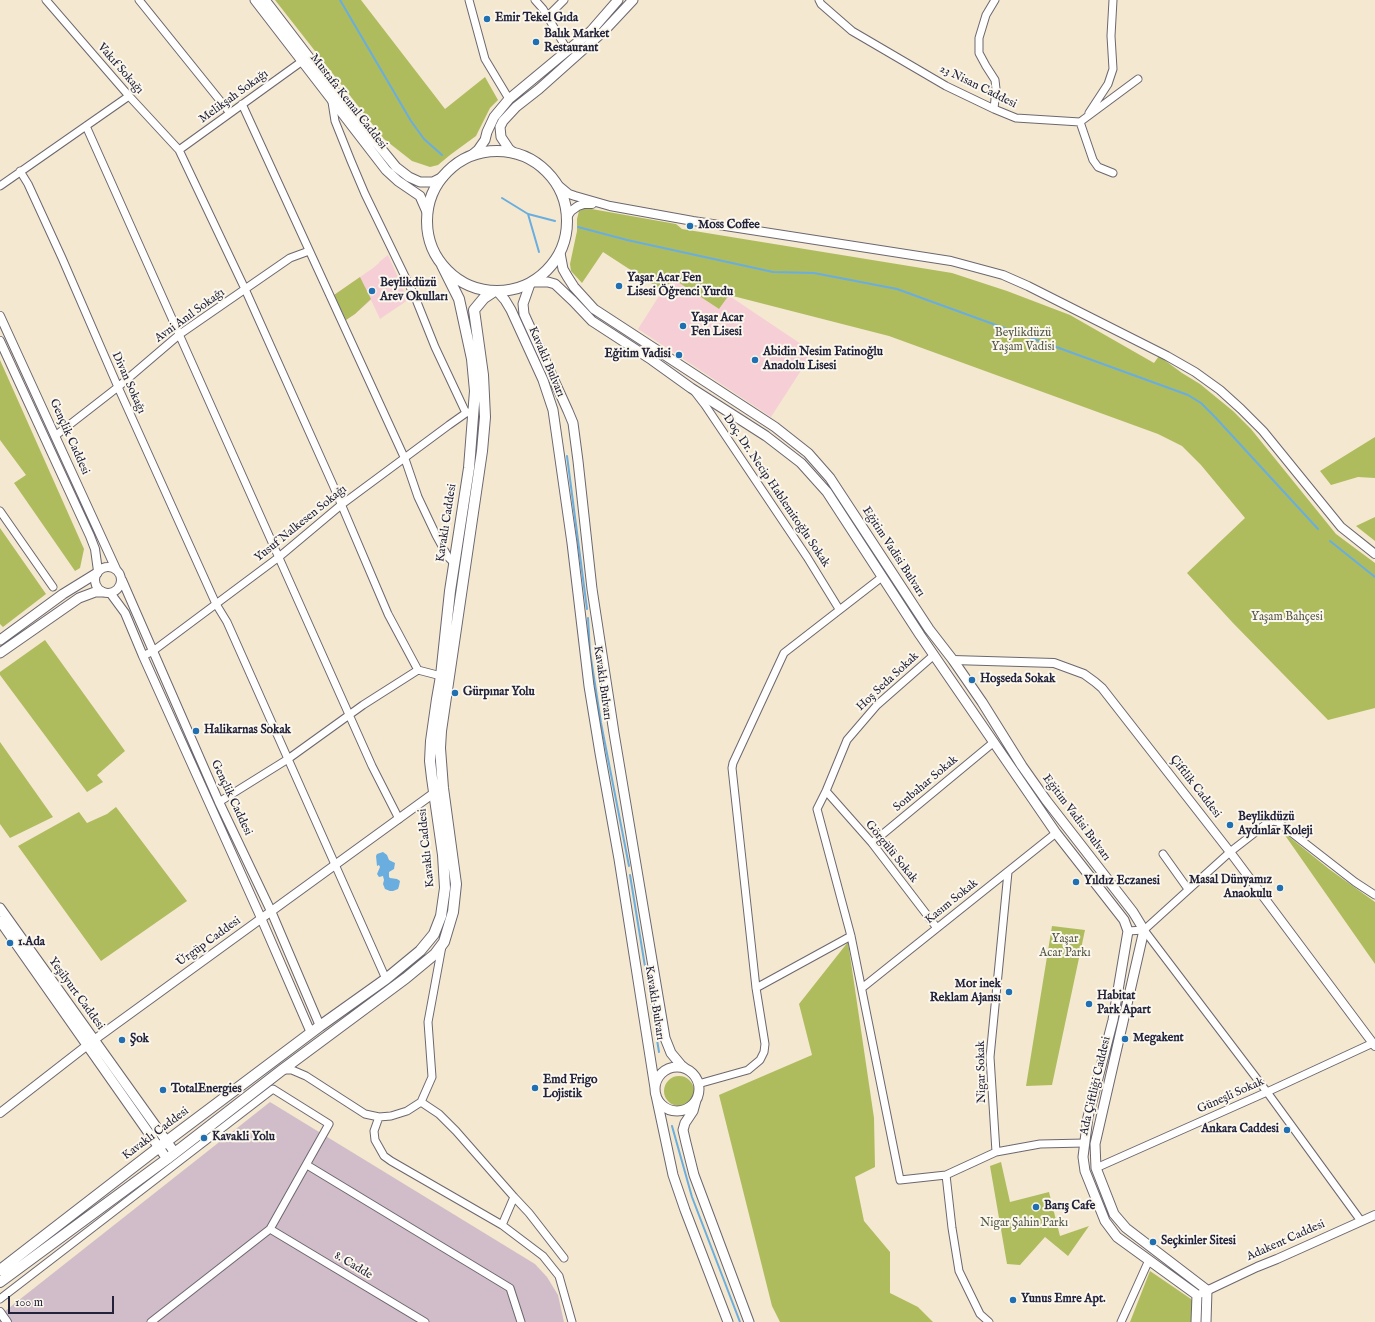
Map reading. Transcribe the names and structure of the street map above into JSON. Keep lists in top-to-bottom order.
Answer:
{
  "streets": {
    "main road": [
      "Mustafa Kemal Caddesi",
      "Kavaklı Bulvarı",
      "Kavaklı Caddesi",
      "Eğitim Vadisi Bulvarı",
      "Yeşilyurt Caddesi",
      "Ada Çiftliği Caddesi"
    ],
    "street": [
      "Vakıf Sokağı",
      "23 Nisan Caddesi",
      "Melikşah Sokağı",
      "Avni Anıl Sokağı",
      "Divan Sokağı",
      "Gençlik Caddesi",
      "Doç. Dr. Necip Hablemitoğlu Sokak",
      "Yusuf Nalkesen Sokağı",
      "Hoş Seda Sokak",
      "Sonbahar Sokak",
      "Çiftlik Caddesi",
      "Görgülü Sokak",
      "Kasım Sokak",
      "Ürgüp Caddesi",
      "Nigar Sokak",
      "Güneşli Sokak",
      "Adakent Caddesi",
      "8. Cadde"
    ]
  },
  "crossings": [
    ["Vakıf Sokağı", "Melikşah Sokağı"],
    ["Vakıf Sokağı", "Avni Anıl Sokağı"],
    ["Vakıf Sokağı", "Yusuf Nalkesen Sokağı"],
    ["Melikşah Sokağı", "Mustafa Kemal Caddesi"],
    ["Mustafa Kemal Caddesi", "Kavaklı Bulvarı"],
    ["Mustafa Kemal Caddesi", "Kavaklı Caddesi"],
    ["Mustafa Kemal Caddesi", "Eğitim Vadisi Bulvarı"],
    ["Avni Anıl Sokağı", "Divan Sokağı"],
    ["Avni Anıl Sokağı", "Gençlik Caddesi"],
    ["Kavaklı Bulvarı", "Kavaklı Caddesi"],
    ["Kavaklı Bulvarı", "Eğitim Vadisi Bulvarı"],
    ["Divan Sokağı", "Kavaklı Caddesi"],
    ["Divan Sokağı", "Yusuf Nalkesen Sokağı"],
    ["Divan Sokağı", "Ürgüp Caddesi"],
    ["Gençlik Caddesi", "Kavaklı Caddesi"],
    ["Gençlik Caddesi", "Yusuf Nalkesen Sokağı"],
    ["Gençlik Caddesi", "Ürgüp Caddesi"],
    ["Doç. Dr. Necip Hablemitoğlu Sokak", "Eğitim Vadisi Bulvarı"],
    ["Kavaklı Caddesi", "Yusuf Nalkesen Sokağı"],
    ["Kavaklı Caddesi", "Eğitim Vadisi Bulvarı"],
    ["Kavaklı Caddesi", "Ürgüp Caddesi"],
    ["Kavaklı Caddesi", "Yeşilyurt Caddesi"],
    ["Eğitim Vadisi Bulvarı", "Hoş Seda Sokak"],
    ["Eğitim Vadisi Bulvarı", "Sonbahar Sokak"],
    ["Eğitim Vadisi Bulvarı", "Çiftlik Caddesi"],
    ["Eğitim Vadisi Bulvarı", "Kasım Sokak"],
    ["Eğitim Vadisi Bulvarı", "Ada Çiftliği Caddesi"],
    ["Hoş Seda Sokak", "Görgülü Sokak"],
    ["Hoş Seda Sokak", "Kasım Sokak"],
    ["Sonbahar Sokak", "Görgülü Sokak"],
    ["Çiftlik Caddesi", "Güneşli Sokak"],
    ["Görgülü Sokak", "Kasım Sokak"],
    ["Kasım Sokak", "Nigar Sokak"],
    ["Ürgüp Caddesi", "Yeşilyurt Caddesi"],
    ["Ada Çiftliği Caddesi", "Güneşli Sokak"],
    ["Ada Çiftliği Caddesi", "Adakent Caddesi"]
  ],
  "parks": [
    "Beylikdüzü Yaşam Vadisi",
    "Yaşam Bahçesi",
    "Yaşar Acar Parkı",
    "Nigar Şahin Parkı"
  ],
  "places": [
    "Emir Tekel Gıda",
    "Balık Market Restaurant",
    "Moss Coffee",
    "Yaşar Acar Fen Lisesi Öğrenci Yurdu",
    "Beylikdüzü Arev Okulları",
    "Yaşar Acar Fen Lisesi",
    "Eğitim Vadisi",
    "Abidin Nesim Fatinoğlu Anadolu Lisesi",
    "Hoşseda Sokak",
    "Gürpınar Yolu",
    "Halikarnas Sokak",
    "Beylikdüzü Aydınlar Koleji",
    "Yıldız Eczanesi",
    "Masal Dünyamız Anaokulu",
    "1.Ada",
    "Mor inek Reklam Ajansı",
    "Habitat Park Apart",
    "Megakent",
    "Şok",
    "Emd Frigo Lojistik",
    "TotalEnergies",
    "Ankara Caddesi",
    "Kavakli Yolu",
    "Barış Cafe",
    "Seçkinler Sitesi",
    "Yunus Emre Apt."
  ],
  "scale_bar": "100 m"
}
